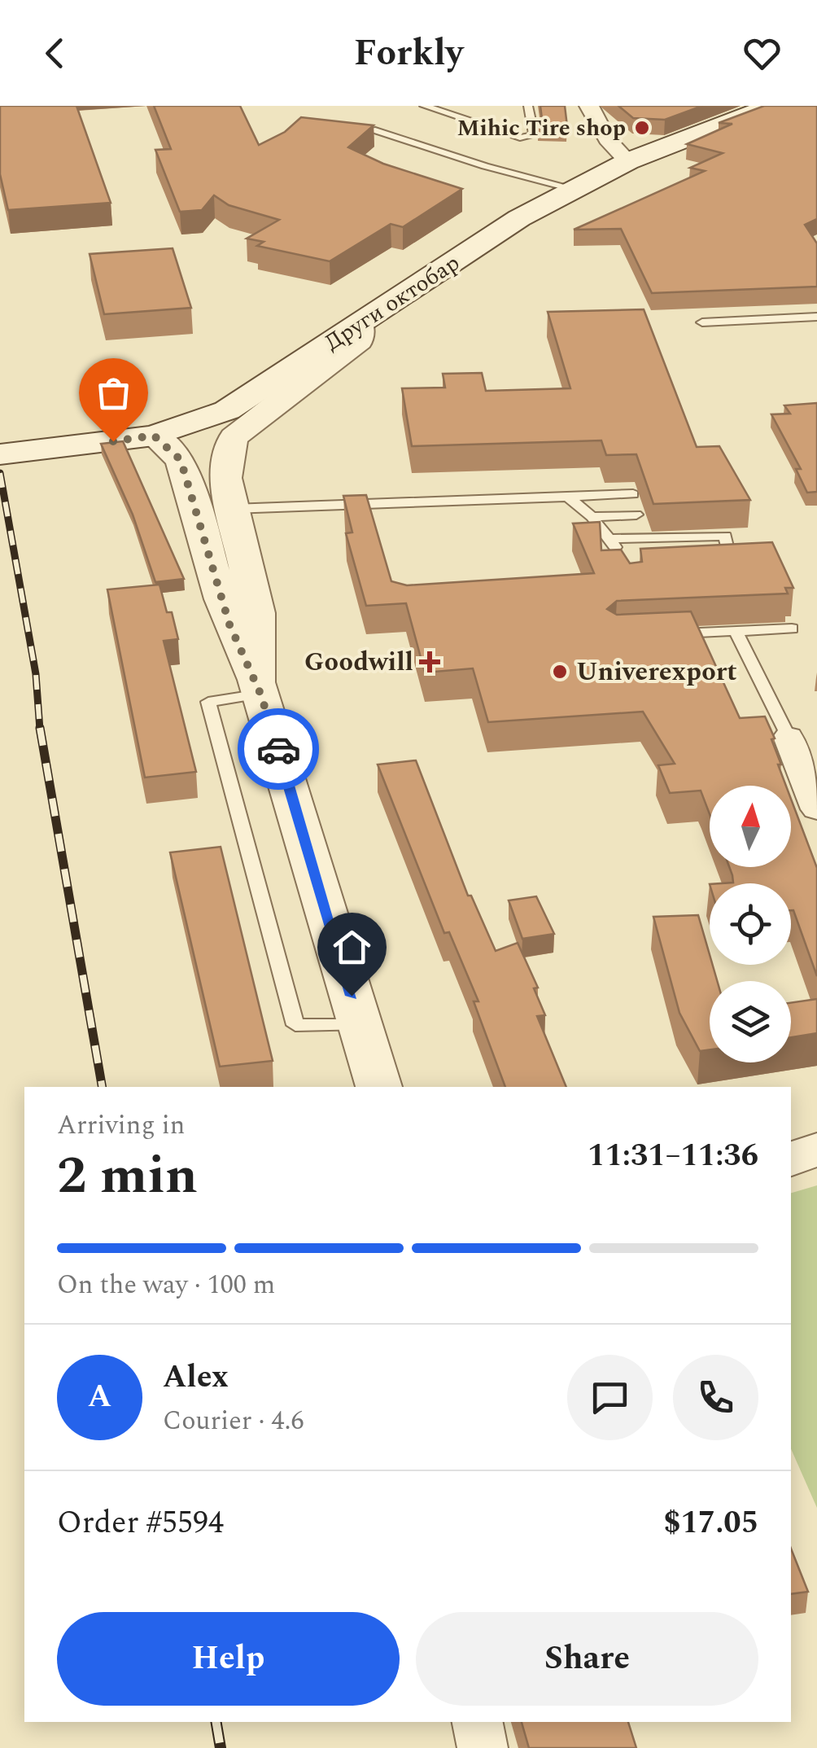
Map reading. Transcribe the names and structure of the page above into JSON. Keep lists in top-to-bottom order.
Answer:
{
  "streets": {
    "main road": ["Други октобар"]
  },
  "places": {
    "other": ["Mihic Tire shop", "Univerexport"],
    "health": ["Goodwill"]
  },
  "north": "top",
  "page": {
    "header": "Forkly",
    "heading": ["2 min", "Arriving in", "11:31–11:36"],
    "panel": [
      "Alex",
      "Courier · 4.6",
      "Order #5594",
      "$17.05"
    ],
    "bar": "On the way · 100 m",
    "round": "A",
    "buttons": ["Help", "Share"]
  }
}
